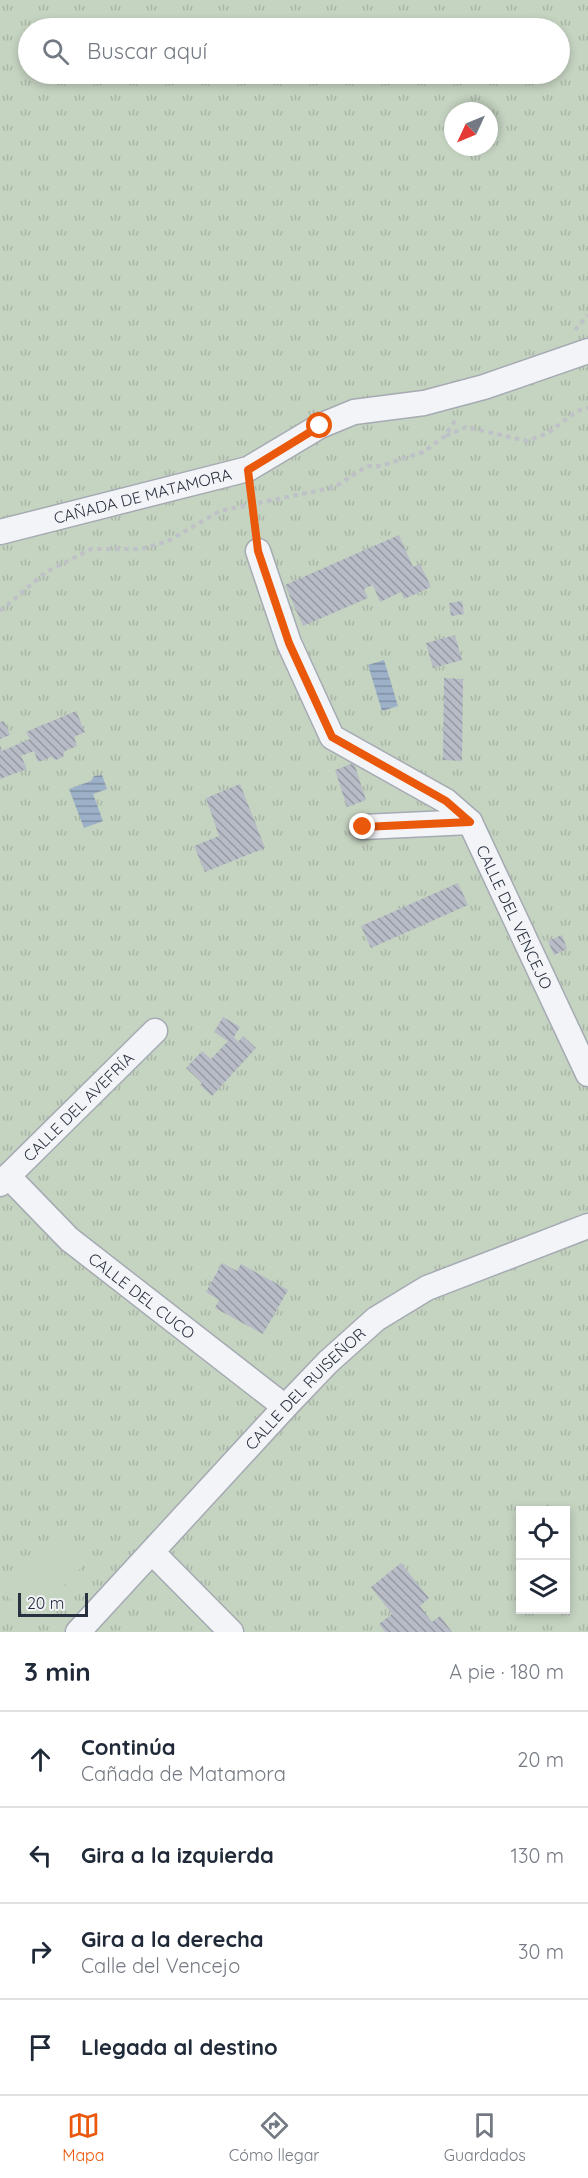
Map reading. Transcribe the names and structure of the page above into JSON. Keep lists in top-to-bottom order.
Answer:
{
  "streets": {
    "street": [
      "CAÑADA DE MATAMORA",
      "CALLE DEL VENCEJO",
      "CALLE DEL AVEFRÍA",
      "CALLE DEL CUCO",
      "CALLE DEL RUISEÑOR"
    ]
  },
  "crossings": [
    ["CALLE DEL AVEFRÍA", "CALLE DEL CUCO"],
    ["CALLE DEL CUCO", "CALLE DEL RUISEÑOR"]
  ],
  "scale_bar": "20 m",
  "north": "bottom left",
  "page": {
    "search": "Buscar aquí",
    "scale": "20 m",
    "heading": ["3 min", "A pie · 180 m"],
    "list": [
      ["Continúa", "Cañada de Matamora", "20 m"],
      ["Gira a la izquierda", "130 m"],
      ["Gira a la derecha", "Calle del Vencejo", "30 m"],
      "Llegada al destino"
    ],
    "nav": ["Mapa", "Cómo llegar", "Guardados"]
  }
}
